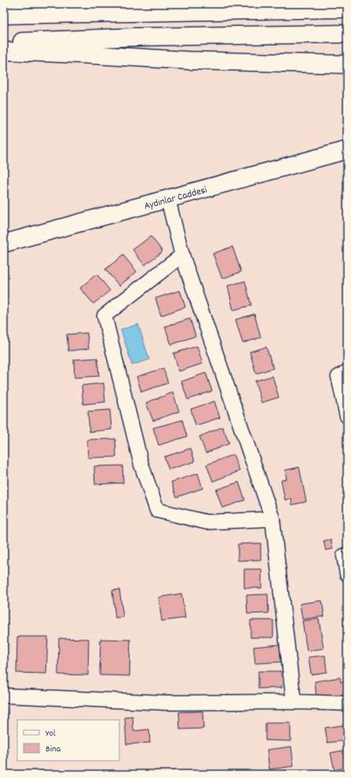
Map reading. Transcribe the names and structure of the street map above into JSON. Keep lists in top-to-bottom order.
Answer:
{
  "streets": {
    "main road": ["Aydınlar Caddesi"]
  },
  "legend": ["Yol", "Bina"]
}
